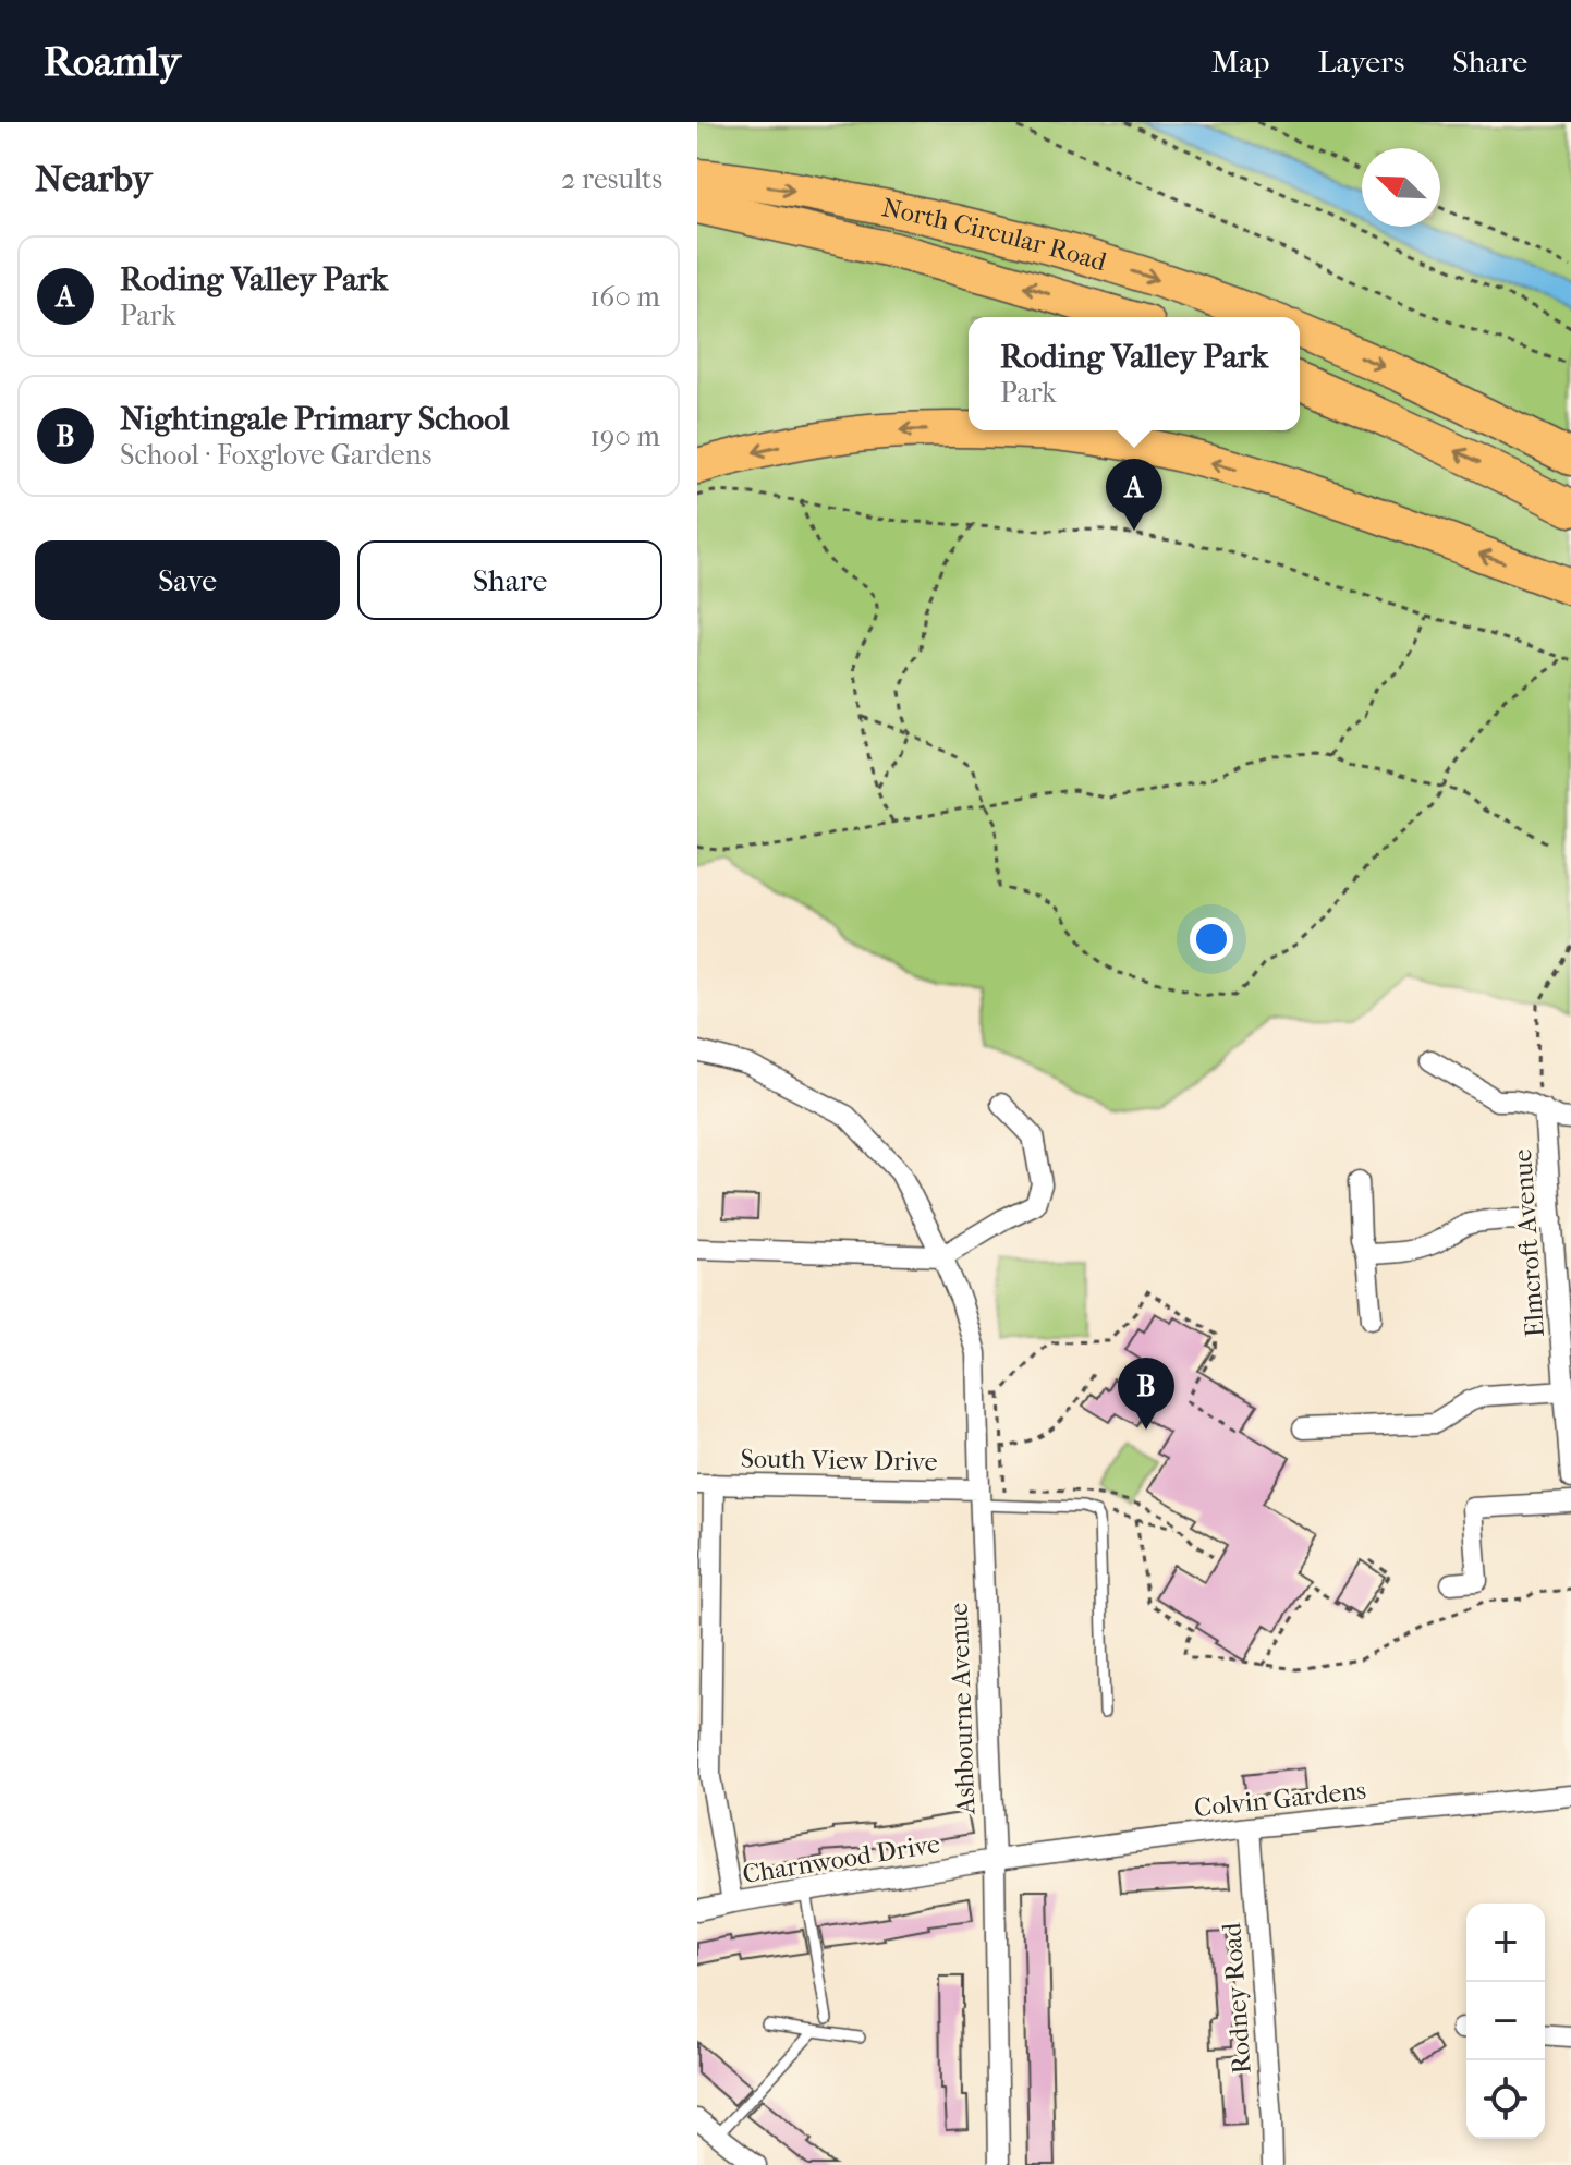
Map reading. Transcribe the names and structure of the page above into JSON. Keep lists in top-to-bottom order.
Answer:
{
  "streets": {
    "highway": ["North Circular Road"],
    "street": [
      "Elmcroft Avenue",
      "South View Drive",
      "Ashbourne Avenue",
      "Colvin Gardens",
      "Charnwood Drive",
      "Rodney Road"
    ]
  },
  "crossings": [
    ["South View Drive", "Ashbourne Avenue"],
    ["Ashbourne Avenue", "Colvin Gardens"],
    ["Ashbourne Avenue", "Charnwood Drive"],
    ["Colvin Gardens", "Charnwood Drive"],
    ["Colvin Gardens", "Rodney Road"]
  ],
  "north": "top left",
  "page": {
    "header": "Roamly",
    "nav": ["Map", "Layers", "Share"],
    "heading": ["Nearby", "2 results"],
    "list": [
      {
        "mark": "A",
        "name": "Roding Valley Park",
        "note": "Park",
        "value": "160 m"
      },
      {
        "mark": "B",
        "name": "Nightingale Primary School",
        "note": "School · Foxglove Gardens",
        "value": "190 m"
      }
    ],
    "popup": ["Roding Valley Park", "Park"],
    "pins": ["A", "B"],
    "buttons": ["Save", "Share"],
    "map_buttons": ["+", "−"]
  }
}
